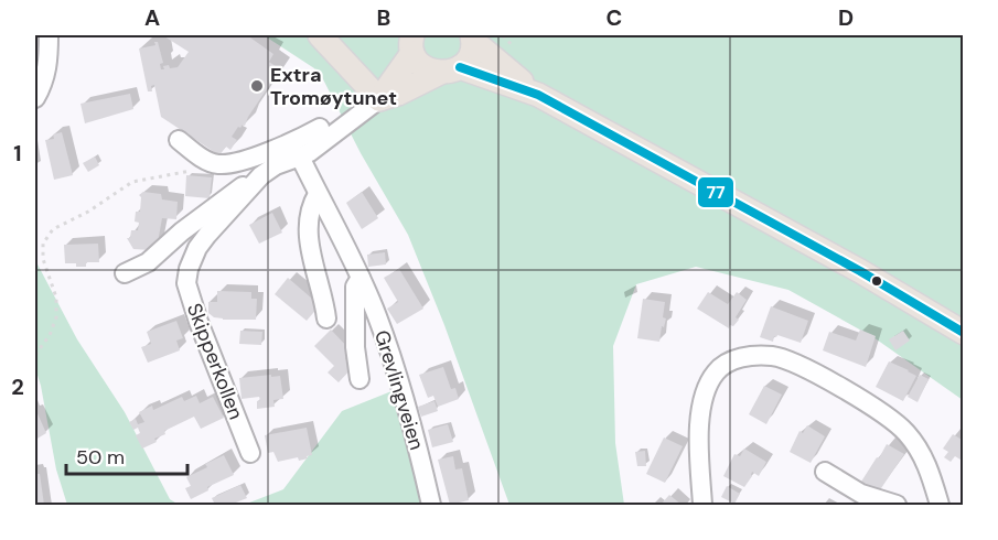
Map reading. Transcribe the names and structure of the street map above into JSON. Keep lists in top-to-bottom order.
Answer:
{
  "streets": {
    "street": ["Skipperkollen", "Grevlingveien"]
  },
  "crossings": [
    ["Skipperkollen", "Grevlingveien"]
  ],
  "places": ["Extra Tromøytunet"],
  "lines": ["transit line 77"],
  "scale_bar": "50 m",
  "grid": {
    "columns": [
      "A",
      "B",
      "C",
      "D"
    ],
    "rows": ["1", "2"]
  }
}
